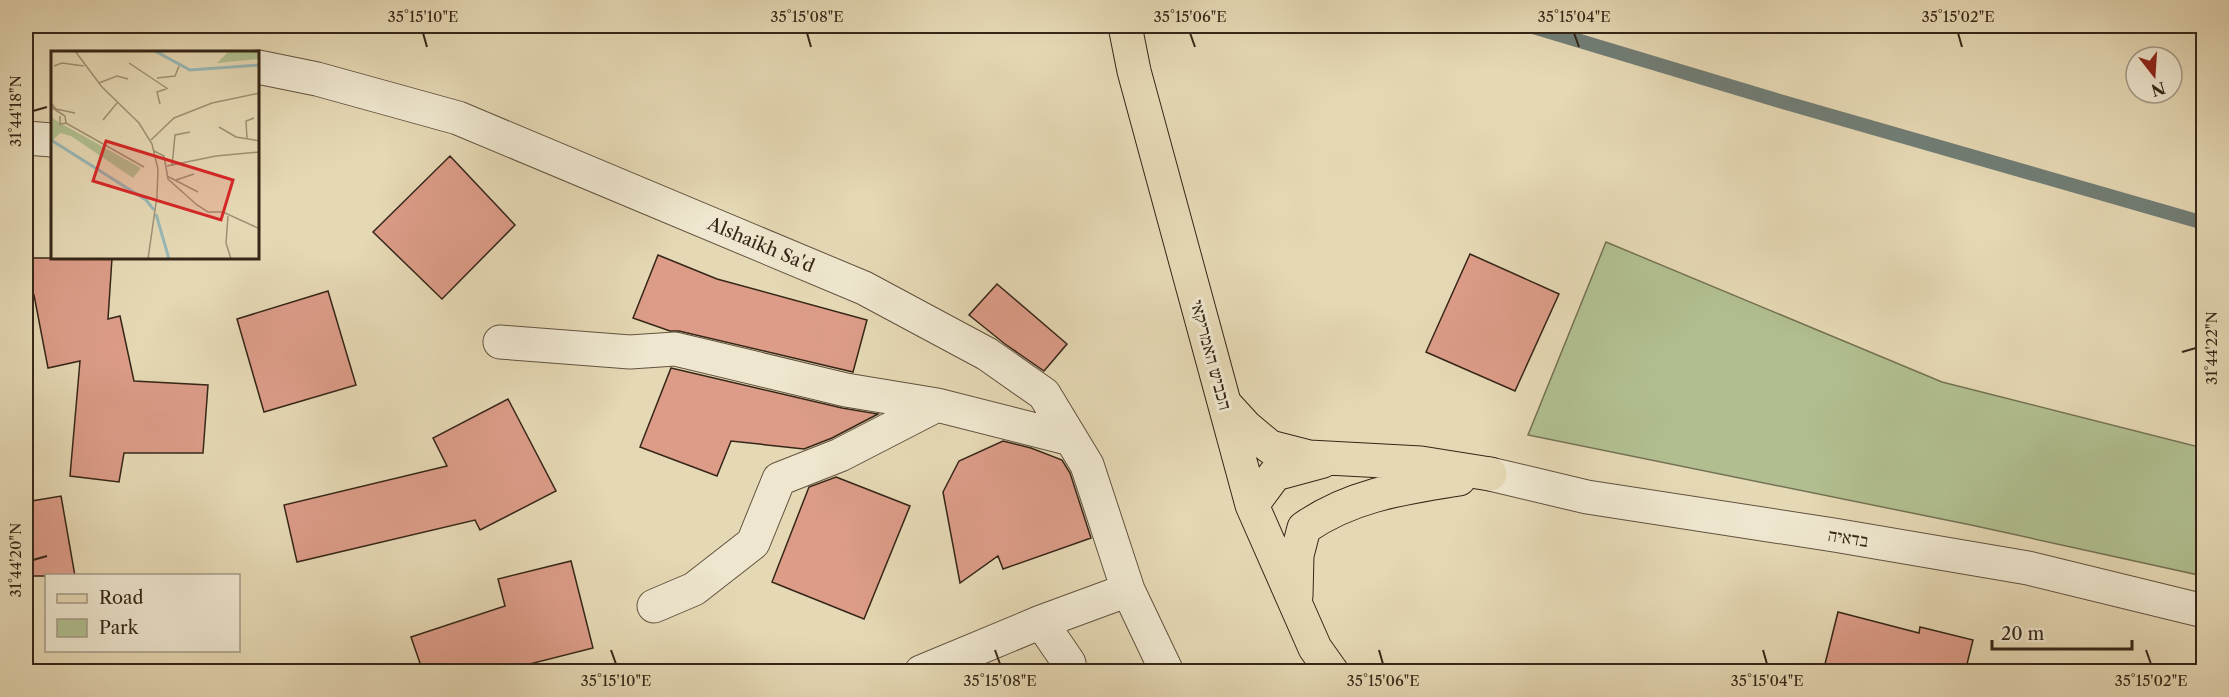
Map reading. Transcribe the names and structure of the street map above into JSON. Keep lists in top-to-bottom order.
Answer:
{
  "streets": {
    "main road": ["הכביש האמריקאי"],
    "street": ["Alshaikh Sa'd", "בדאיה"]
  },
  "legend": ["Road", "Park"],
  "scale_bar": "20 m",
  "north": "bottom",
  "coordinates": [
    "35°15'10\"E",
    "35°15'08\"E",
    "35°15'06\"E",
    "35°15'04\"E",
    "35°15'02\"E",
    "31°44'18\"N",
    "31°44'22\"N",
    "31°44'20\"N"
  ]
}
